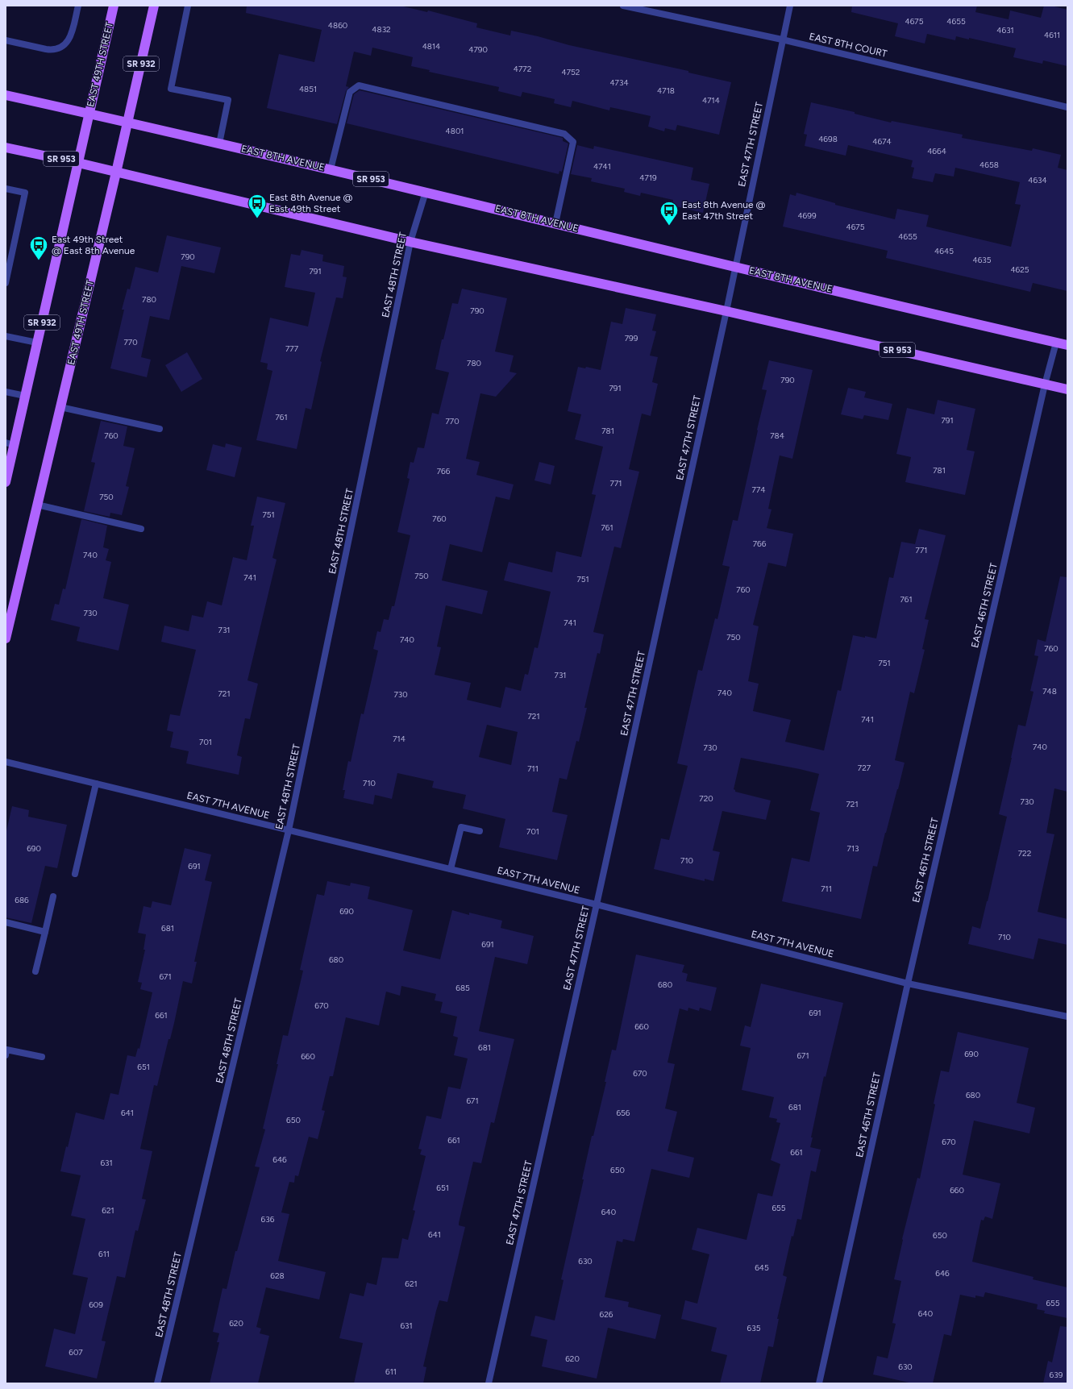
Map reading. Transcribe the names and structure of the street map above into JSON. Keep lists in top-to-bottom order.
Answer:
{
  "streets": {
    "main road": [
      "SR 932",
      "EAST 49TH STREET",
      "EAST 8TH AVENUE",
      "SR 953"
    ],
    "street": [
      "EAST 8TH COURT",
      "EAST 47TH STREET",
      "EAST 48TH STREET",
      "EAST 46TH STREET",
      "EAST 7TH AVENUE"
    ]
  },
  "crossings": [
    ["EAST 8TH COURT", "EAST 47TH STREET"],
    ["EAST 49TH STREET", "EAST 8TH AVENUE"],
    ["EAST 49TH STREET", "SR 953"],
    ["EAST 47TH STREET", "EAST 8TH AVENUE"],
    ["EAST 47TH STREET", "SR 953"],
    ["EAST 47TH STREET", "EAST 7TH AVENUE"],
    ["EAST 8TH AVENUE", "EAST 48TH STREET"],
    ["EAST 8TH AVENUE", "EAST 46TH STREET"],
    ["SR 953", "EAST 48TH STREET"],
    ["SR 953", "EAST 46TH STREET"],
    ["EAST 48TH STREET", "EAST 7TH AVENUE"],
    ["EAST 46TH STREET", "EAST 7TH AVENUE"]
  ],
  "places": {
    "bus stop": ["East 8th Avenue @ East 49th Street", "East 8th Avenue @ East 47th Street", "East 49th Street @ East 8th Avenue"]
  },
  "house_numbers": [
    "4675",
    "4655",
    "4860",
    "4832",
    "4631",
    "4611",
    "4814",
    "4790",
    "4772",
    "4752",
    "4734",
    "4851",
    "4718",
    "4714",
    "4801",
    "4698",
    "4674",
    "4664",
    "4658",
    "4741",
    "4719",
    "4634",
    "4699",
    "4675",
    "4655",
    "4645",
    "790",
    "4635",
    "4625",
    "791",
    "780",
    "790",
    "799",
    "770",
    "777",
    "780",
    "790",
    "791",
    "761",
    "791",
    "770",
    "781",
    "760",
    "784",
    "781",
    "766",
    "771",
    "774",
    "750",
    "751",
    "760",
    "761",
    "766",
    "771",
    "740",
    "750",
    "741",
    "751",
    "760",
    "761",
    "730",
    "741",
    "731",
    "750",
    "740",
    "760",
    "751",
    "731",
    "748",
    "740",
    "721",
    "730",
    "721",
    "741",
    "714",
    "701",
    "740",
    "730",
    "727",
    "711",
    "710",
    "720",
    "730",
    "721",
    "701",
    "690",
    "713",
    "722",
    "710",
    "691",
    "711",
    "686",
    "690",
    "681",
    "710",
    "691",
    "680",
    "671",
    "680",
    "685",
    "670",
    "691",
    "661",
    "660",
    "681",
    "690",
    "671",
    "660",
    "651",
    "670",
    "680",
    "671",
    "681",
    "641",
    "656",
    "650",
    "661",
    "670",
    "661",
    "646",
    "631",
    "650",
    "651",
    "660",
    "655",
    "621",
    "640",
    "636",
    "641",
    "650",
    "611",
    "630",
    "645",
    "646",
    "628",
    "621",
    "655",
    "609",
    "640",
    "626",
    "620",
    "631",
    "635",
    "607",
    "620",
    "630",
    "611",
    "639"
  ]
}
